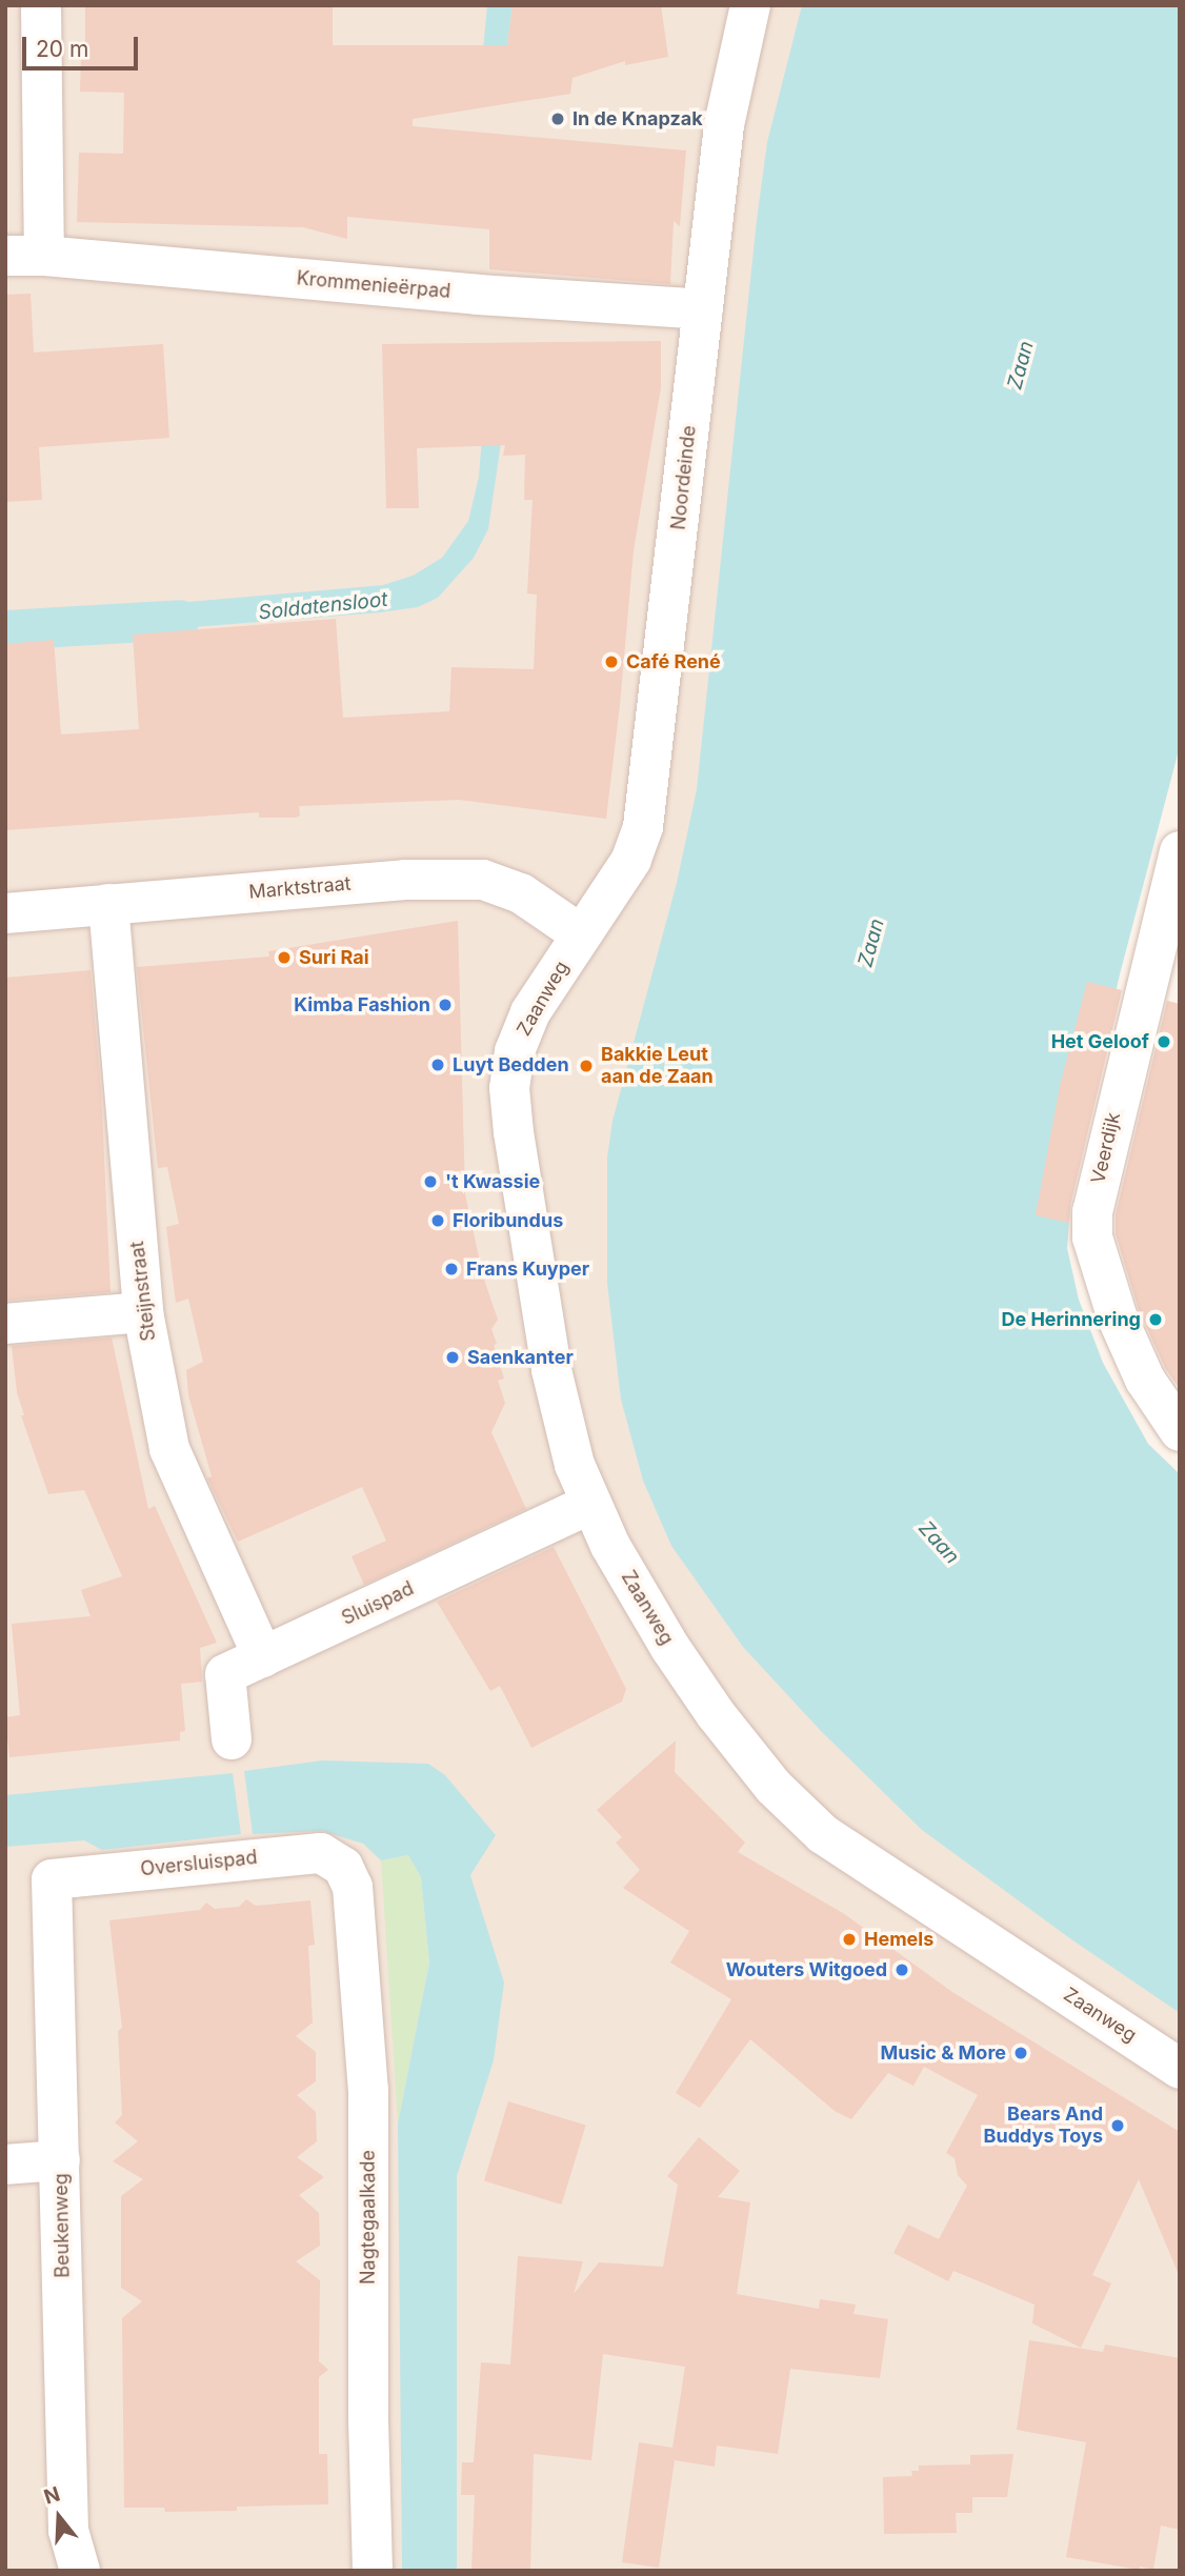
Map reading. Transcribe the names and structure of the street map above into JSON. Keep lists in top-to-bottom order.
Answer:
{
  "streets": {
    "street": [
      "Krommenieërpad",
      "Noordeinde",
      "Marktstraat",
      "Zaanweg",
      "Veerdijk",
      "Steijnstraat",
      "Sluispad",
      "Oversluispad",
      "Nagtegaalkade",
      "Beukenweg"
    ]
  },
  "crossings": [
    ["Krommenieërpad", "Noordeinde"],
    ["Noordeinde", "Marktstraat"],
    ["Noordeinde", "Zaanweg"],
    ["Marktstraat", "Zaanweg"],
    ["Marktstraat", "Steijnstraat"],
    ["Zaanweg", "Sluispad"],
    ["Steijnstraat", "Sluispad"],
    ["Oversluispad", "Nagtegaalkade"],
    ["Oversluispad", "Beukenweg"]
  ],
  "water": ["Zaan", "Soldatensloot"],
  "places": [
    "In de Knapzak",
    "Café René",
    "Suri Rai",
    "Kimba Fashion",
    "Het Geloof",
    "Luyt Bedden",
    "Bakkie Leut aan de Zaan",
    "'t Kwassie",
    "Floribundus",
    "Frans Kuyper",
    "De Herinnering",
    "Saenkanter",
    "Hemels",
    "Wouters Witgoed",
    "Music & More",
    "Bears And Buddys Toys"
  ],
  "scale_bar": "20 m",
  "north": "top"
}
